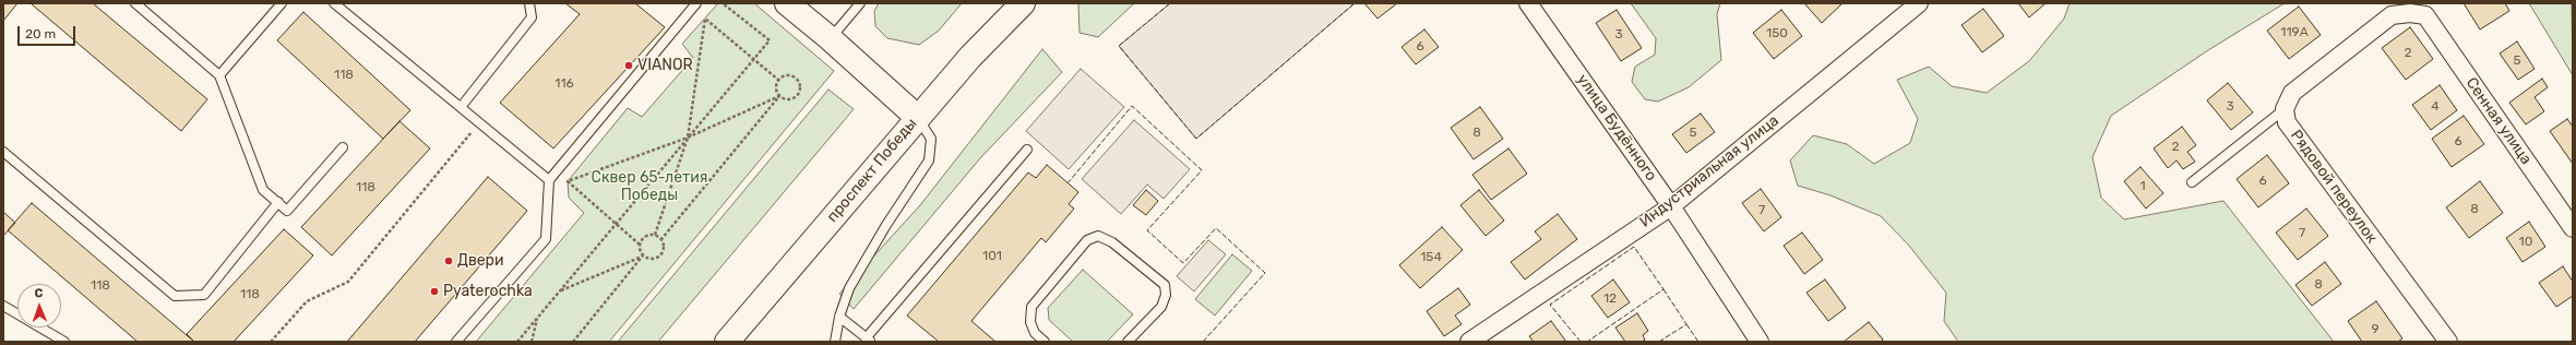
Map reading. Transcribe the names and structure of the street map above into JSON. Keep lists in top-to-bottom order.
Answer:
{
  "streets": {
    "main road": ["проспект Победы"],
    "street": [
      "Сенная улица",
      "улица Будённого",
      "Индустриальная улица",
      "Рядовой переулок"
    ]
  },
  "crossings": [
    ["Сенная улица", "Рядовой переулок"],
    ["улица Будённого", "Индустриальная улица"]
  ],
  "parks": ["Сквер 65-летия Победы"],
  "places": ["VIANOR", "Двери", "Pyaterochka"],
  "house_numbers": [
    "119А",
    "150",
    "3",
    "6",
    "2",
    "5",
    "118",
    "116",
    "3",
    "4",
    "8",
    "5",
    "6",
    "2",
    "6",
    "1",
    "118",
    "8",
    "7",
    "7",
    "10",
    "101",
    "154",
    "8",
    "118",
    "118",
    "12",
    "9"
  ],
  "scale_bar": "20 m",
  "north": "top"
}
